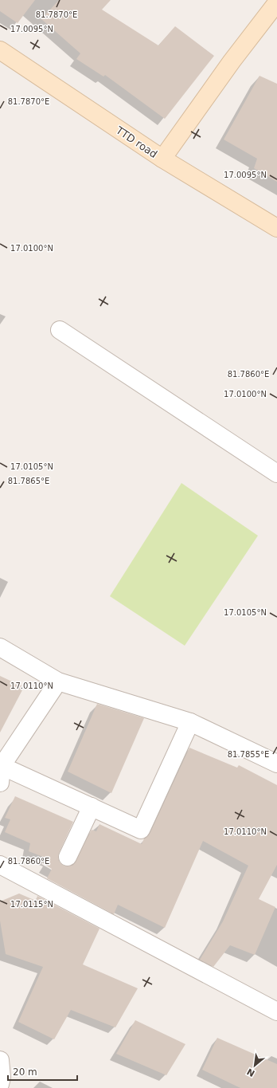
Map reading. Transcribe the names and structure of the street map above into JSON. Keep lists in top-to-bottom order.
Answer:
{
  "streets": {
    "street": ["TTD road"]
  },
  "scale_bar": "20 m",
  "north": "bottom left",
  "coordinates": [
    "81.7870°E",
    "17.0095°N",
    "17.0100°N",
    "81.7860°E",
    "17.0105°N",
    "81.7865°E",
    "17.0110°N",
    "81.7855°E",
    "17.0115°N"
  ]
}
